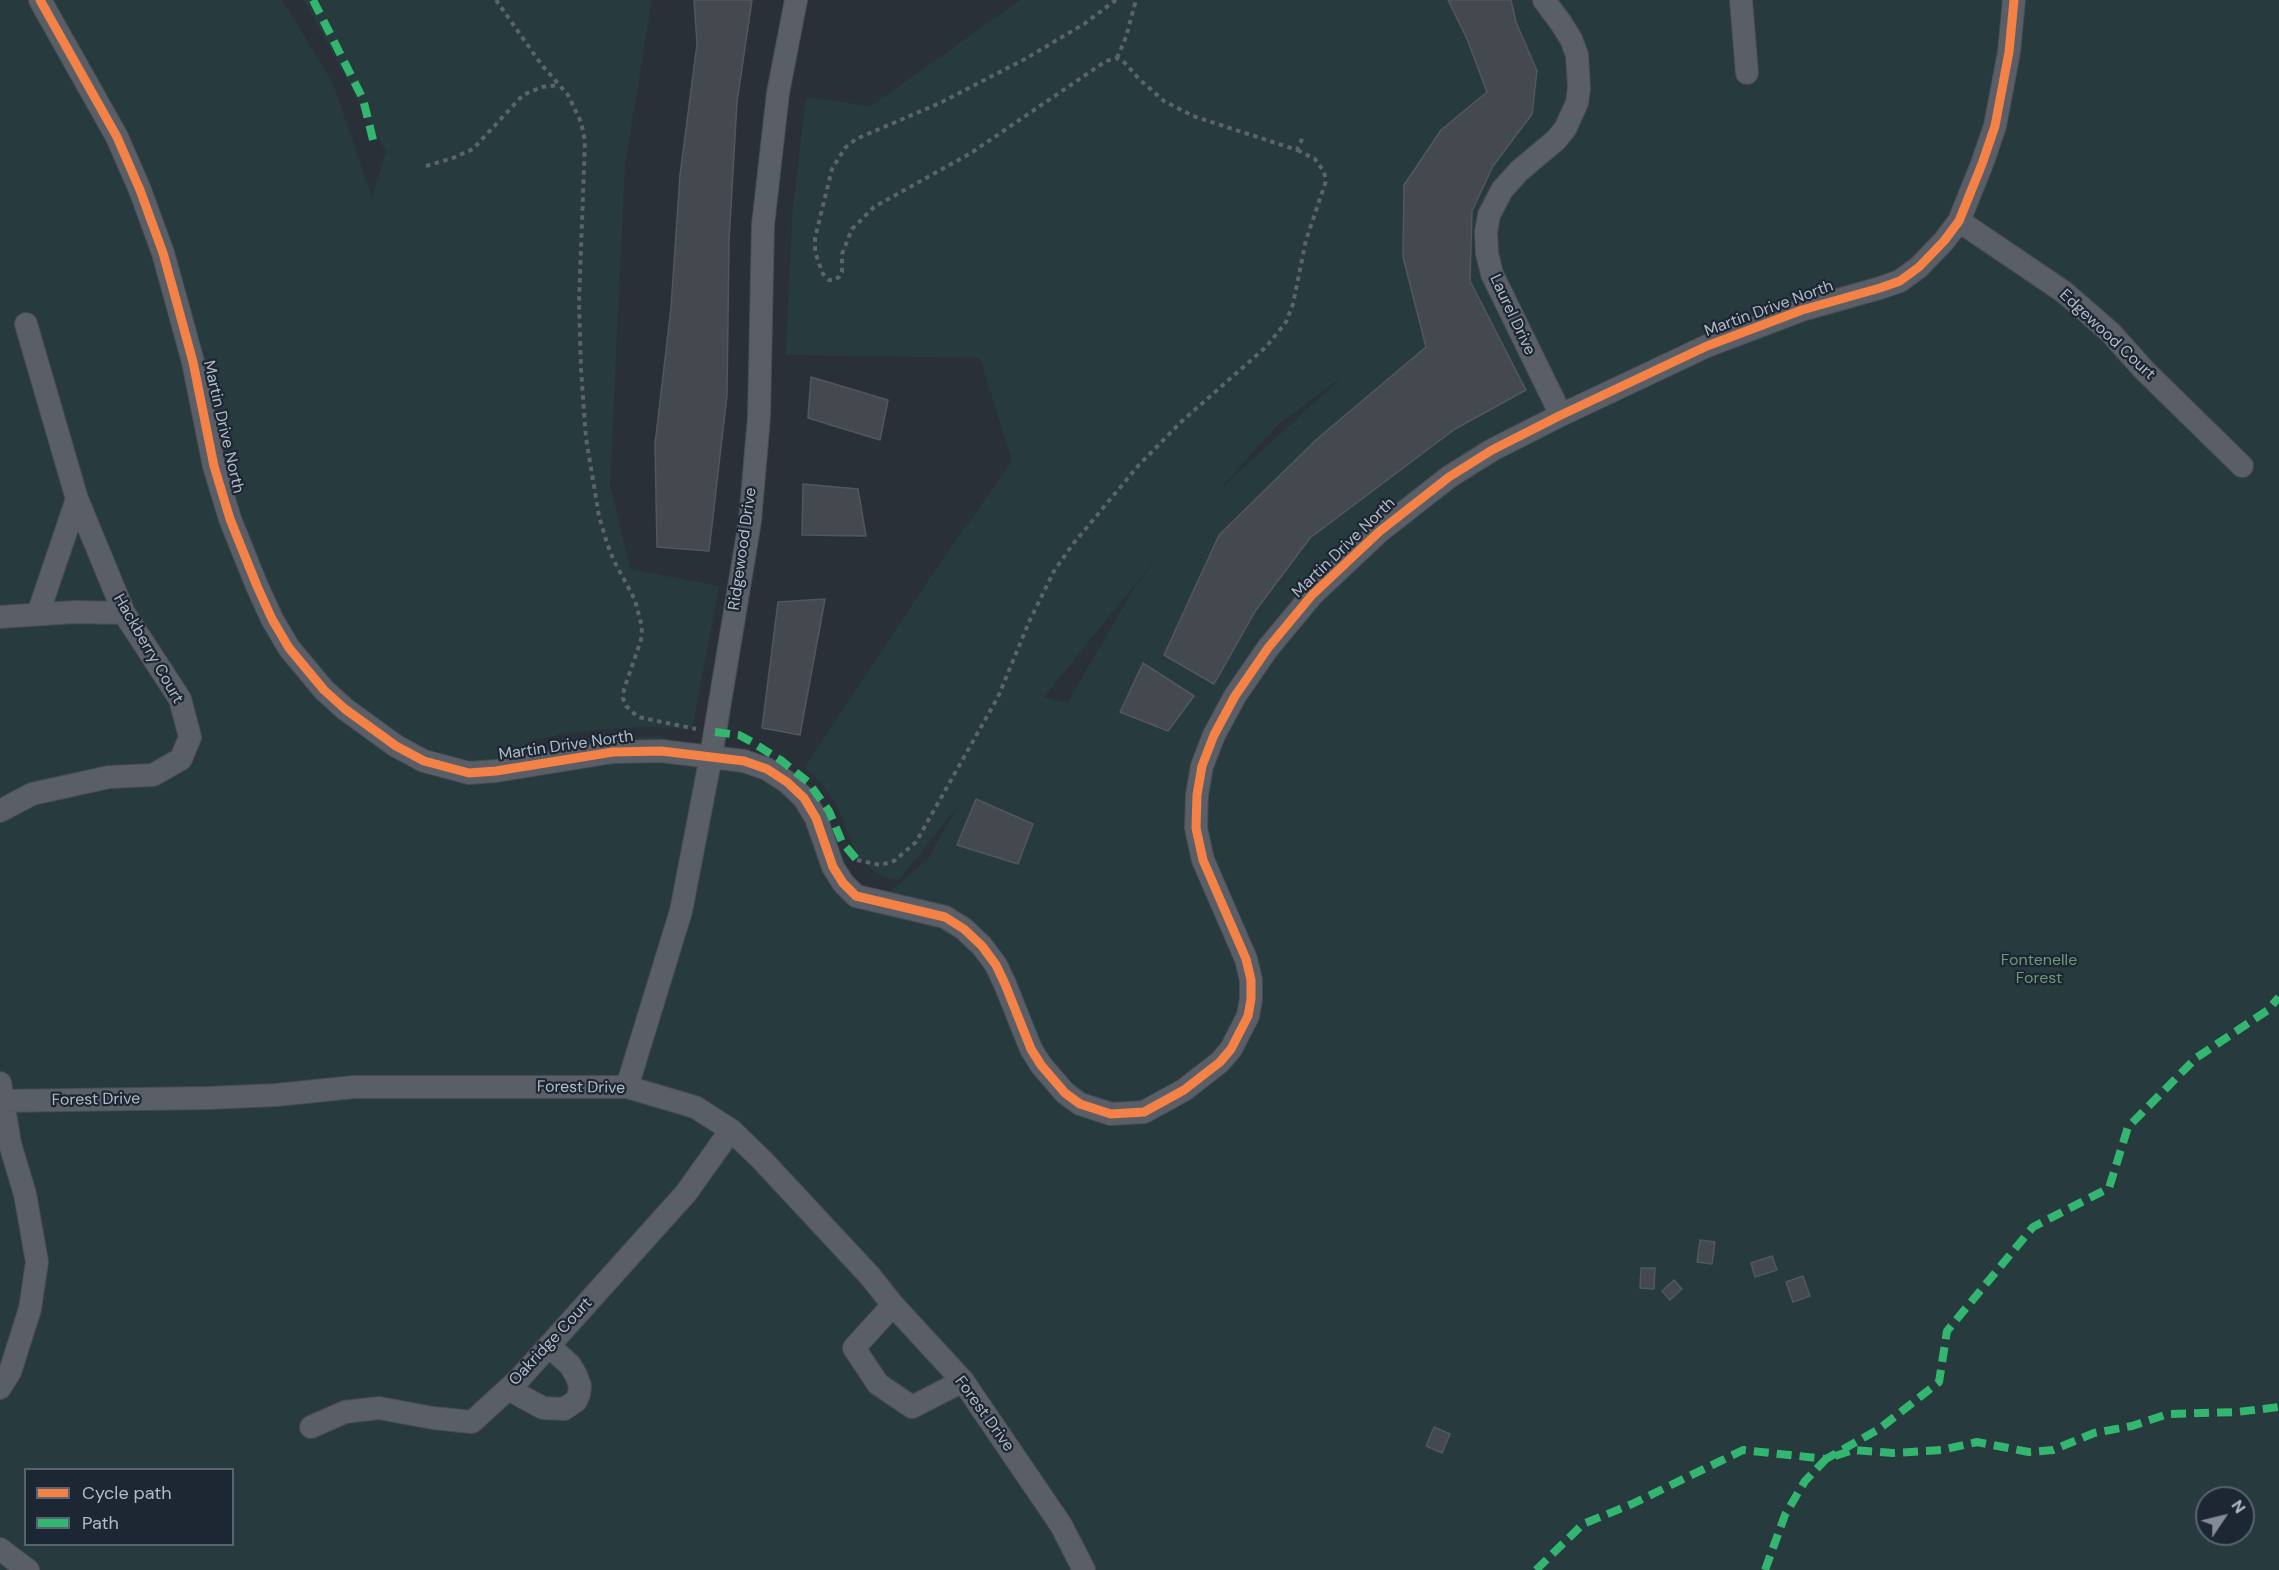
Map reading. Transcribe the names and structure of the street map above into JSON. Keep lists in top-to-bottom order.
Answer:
{
  "streets": {
    "street": [
      "Martin Drive North",
      "Laurel Drive",
      "Edgewood Court",
      "Ridgewood Drive",
      "Hackberry Court",
      "Forest Drive",
      "Oakridge Court"
    ]
  },
  "crossings": [
    ["Martin Drive North", "Laurel Drive"],
    ["Martin Drive North", "Edgewood Court"],
    ["Martin Drive North", "Ridgewood Drive"],
    ["Ridgewood Drive", "Forest Drive"],
    ["Forest Drive", "Oakridge Court"]
  ],
  "parks": ["Fontenelle Forest"],
  "legend": ["Cycle path", "Path"],
  "north": "top right"
}
